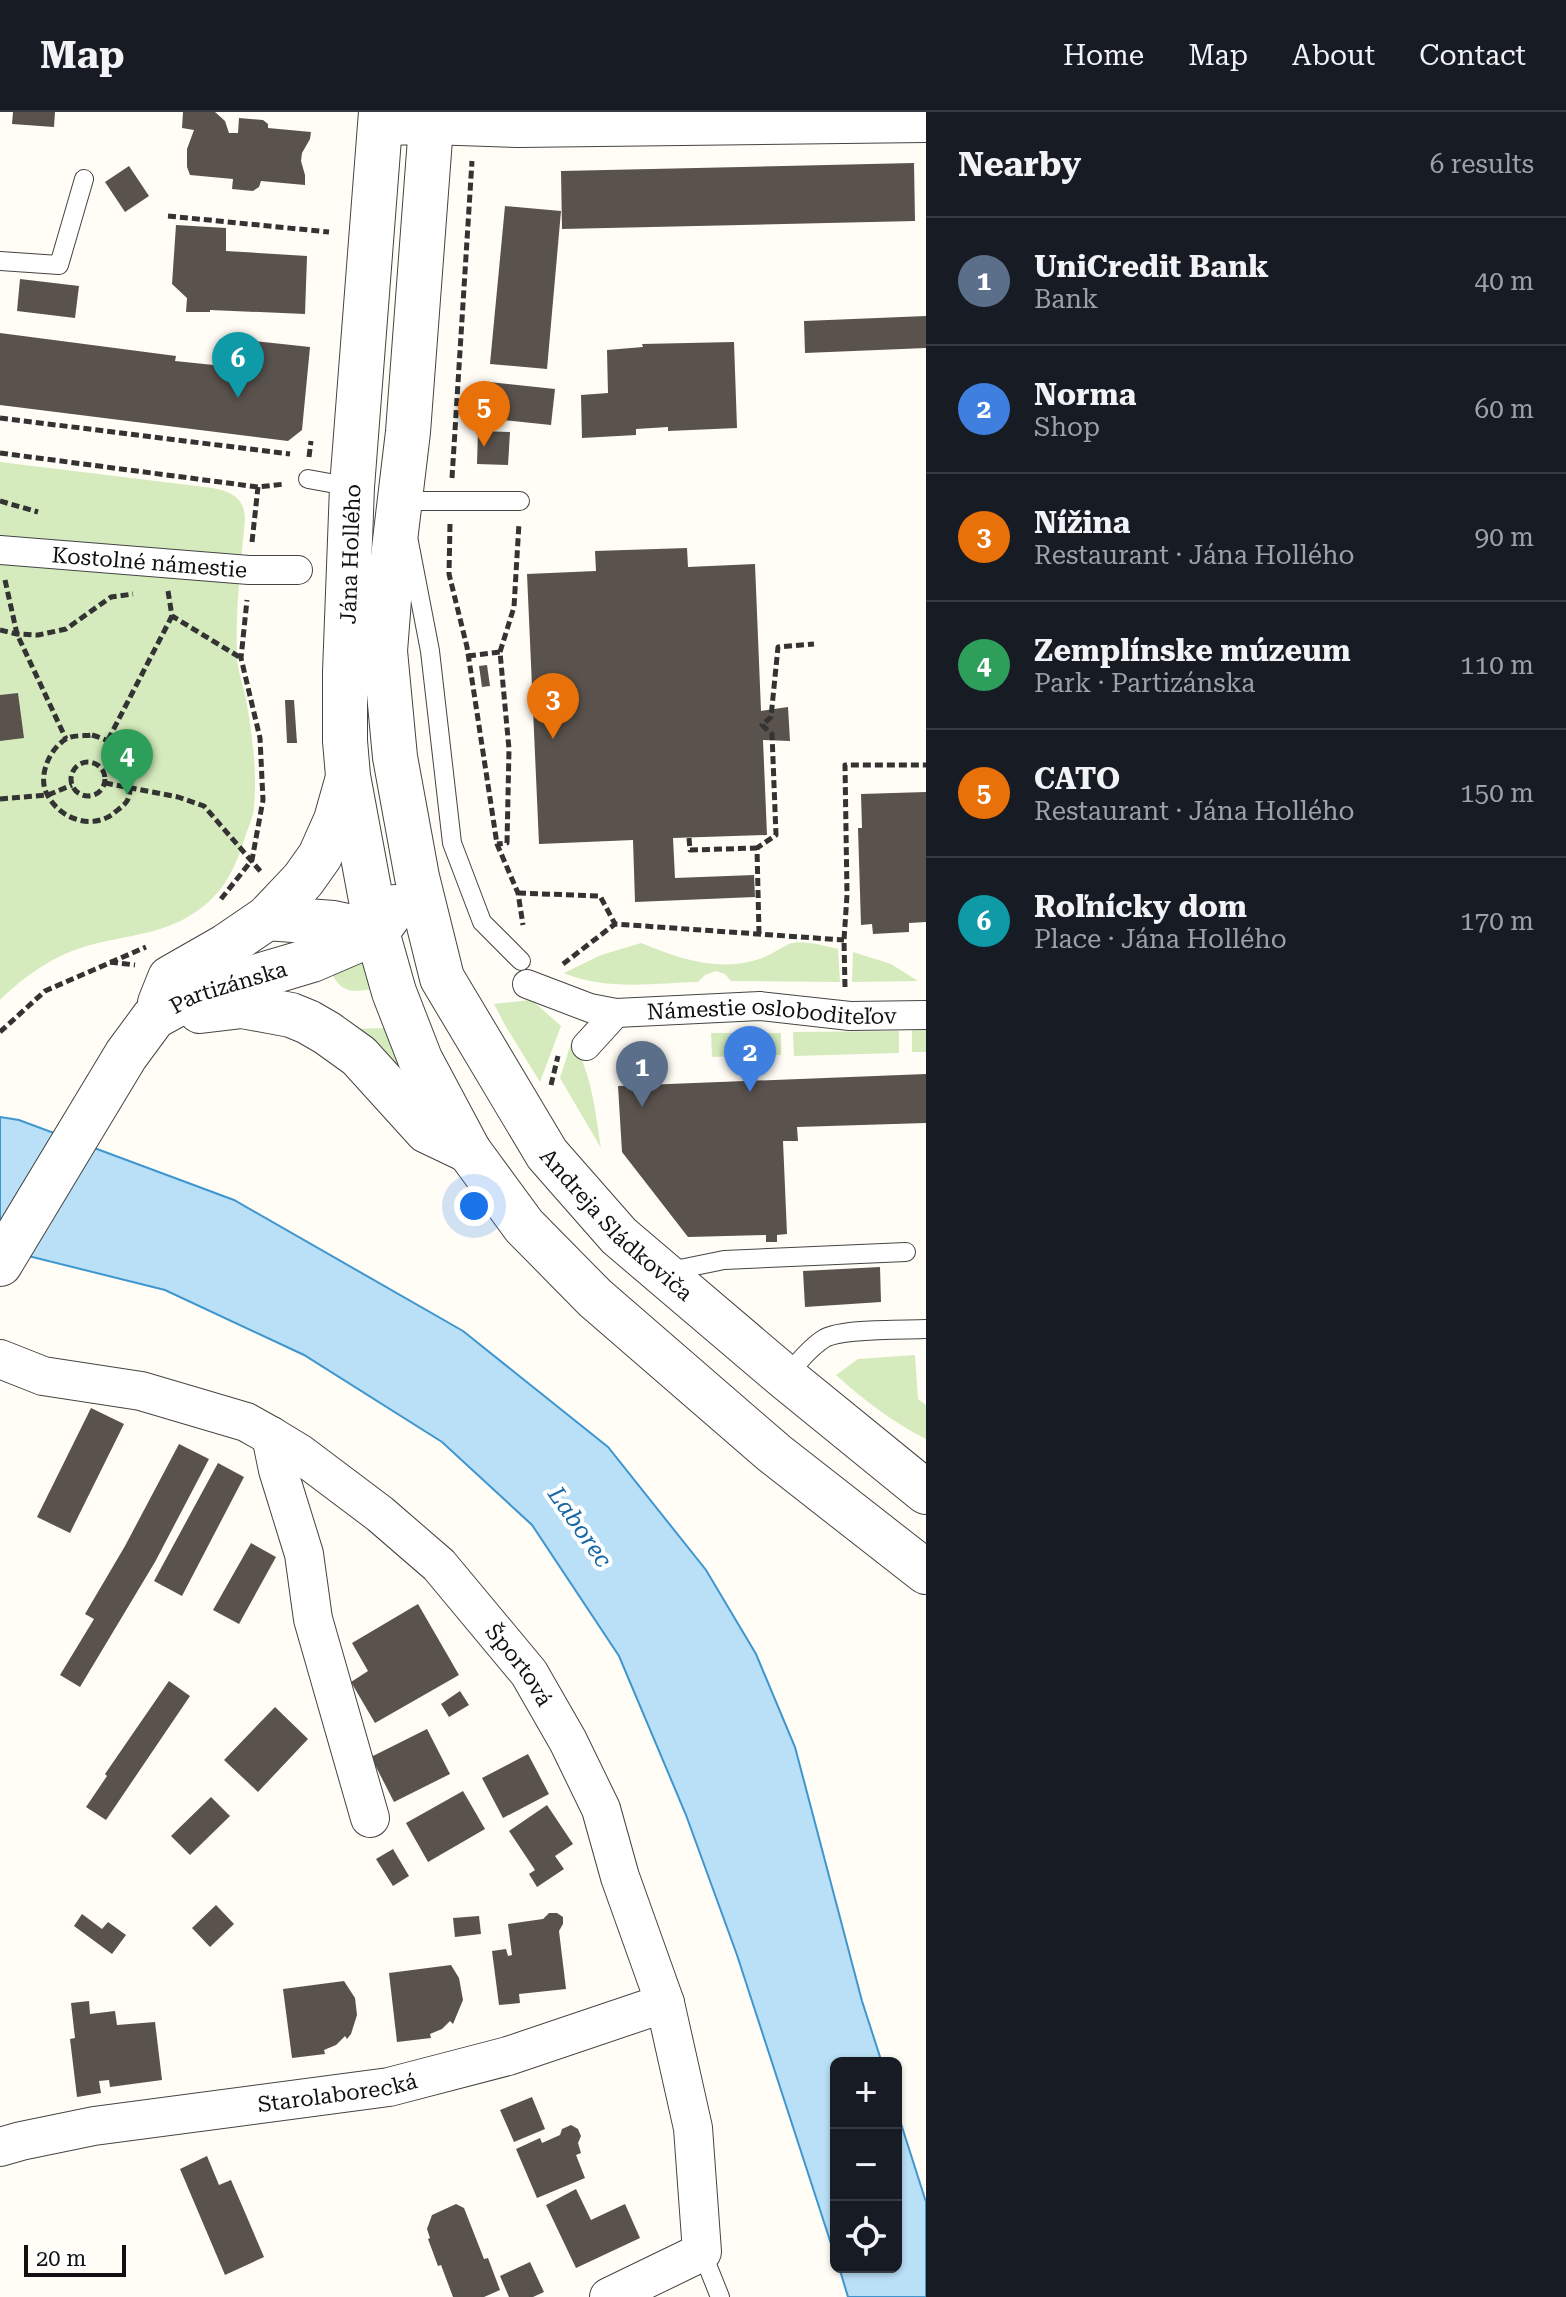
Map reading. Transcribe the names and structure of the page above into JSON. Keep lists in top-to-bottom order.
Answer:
{
  "streets": {
    "street": [
      "Jána Hollého",
      "Kostolné námestie",
      "Partizánska",
      "Námestie osloboditeľov",
      "Andreja Sládkoviča",
      "Športová",
      "Starolaborecká"
    ]
  },
  "crossings": [
    ["Jána Hollého", "Partizánska"],
    ["Jána Hollého", "Andreja Sládkoviča"],
    ["Športová", "Starolaborecká"]
  ],
  "water": ["Laborec"],
  "scale_bar": "20 m",
  "page": {
    "header": "Map",
    "nav": [
      "Home",
      "Map",
      "About",
      "Contact"
    ],
    "heading": ["Nearby", "6 results"],
    "list": [
      {
        "mark": "1",
        "name": "UniCredit Bank",
        "note": "Bank",
        "value": "40 m"
      },
      {
        "mark": "2",
        "name": "Norma",
        "note": "Shop",
        "value": "60 m"
      },
      {
        "mark": "3",
        "name": "Nížina",
        "note": "Restaurant · Jána Hollého",
        "value": "90 m"
      },
      {
        "mark": "4",
        "name": "Zemplínske múzeum",
        "note": "Park · Partizánska",
        "value": "110 m"
      },
      {
        "mark": "5",
        "name": "CATO",
        "note": "Restaurant · Jána Hollého",
        "value": "150 m"
      },
      {
        "mark": "6",
        "name": "Roľnícky dom",
        "note": "Place · Jána Hollého",
        "value": "170 m"
      }
    ],
    "pins": [
      "6",
      "5",
      "3",
      "4",
      "2",
      "1"
    ],
    "map_buttons": ["+", "−"],
    "scale": "20 m"
  }
}
